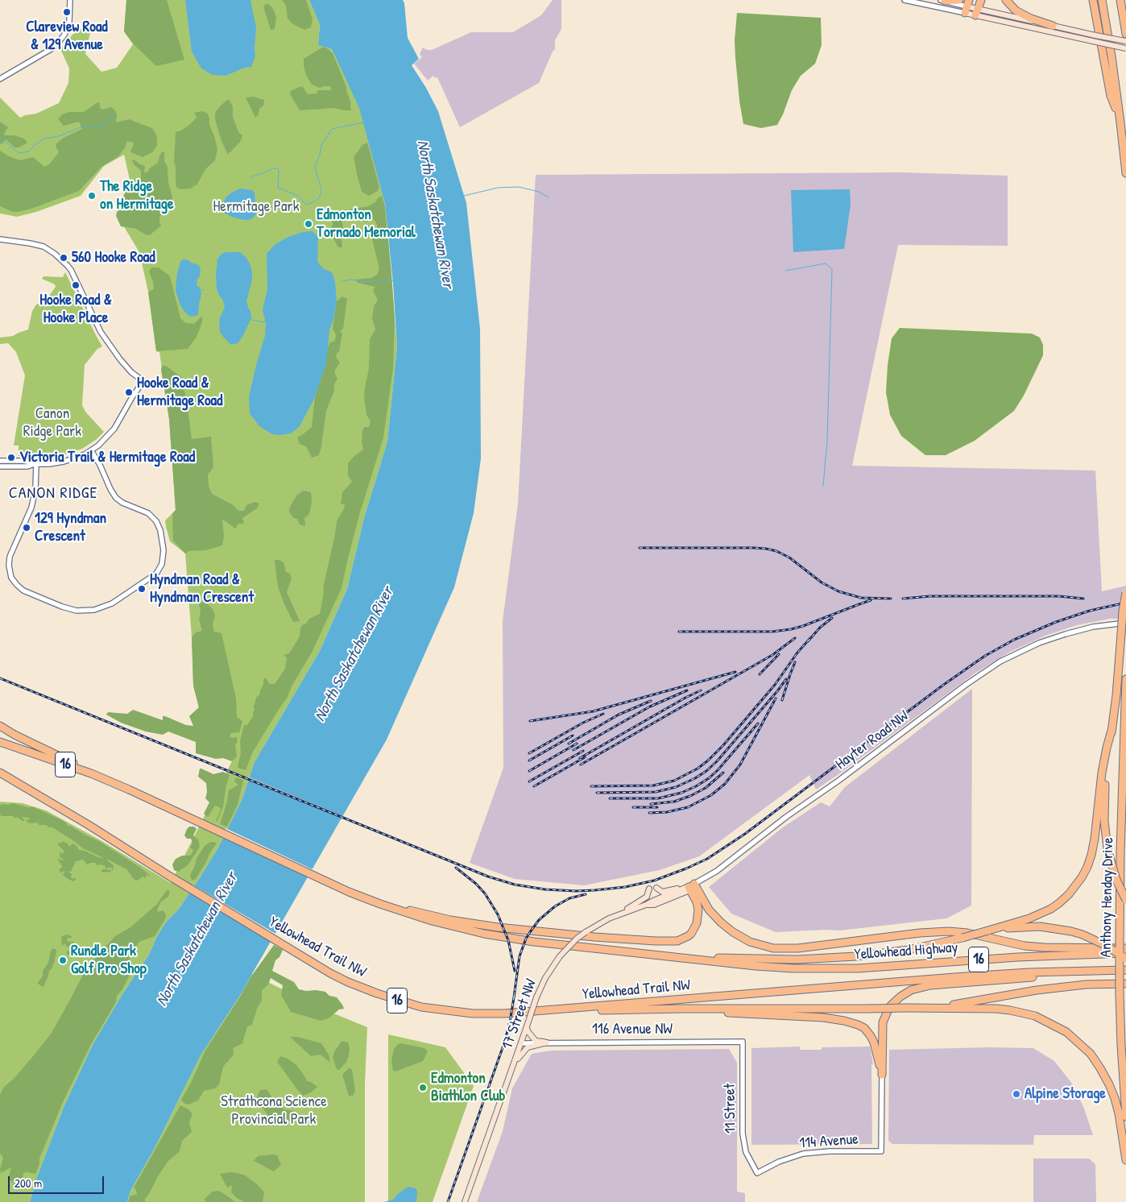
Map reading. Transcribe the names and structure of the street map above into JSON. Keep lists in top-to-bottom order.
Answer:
{
  "streets": {
    "highway": [
      "16",
      "Anthony Henday Drive",
      "Yellowhead Trail NW",
      "Yellowhead Highway"
    ],
    "main road": ["17 Street NW"],
    "street": [
      "Hayter Road NW",
      "116 Avenue NW",
      "11 Street",
      "114 Avenue"
    ]
  },
  "crossings": [
    ["Hayter Road NW", "17 Street NW"],
    ["16", "Yellowhead Trail NW"],
    ["Yellowhead Trail NW", "Yellowhead Highway"],
    ["17 Street NW", "116 Avenue NW"],
    ["116 Avenue NW", "11 Street"],
    ["11 Street", "114 Avenue"]
  ],
  "districts": ["CANON RIDGE"],
  "water": ["North Saskatchewan River"],
  "parks": ["Hermitage Park", "Canon Ridge Park", "Strathcona Science Provincial Park"],
  "places": [
    "Clareview Road & 129 Avenue",
    "The Ridge on Hermitage",
    "Edmonton Tornado Memorial",
    "560 Hooke Road",
    "Hooke Road & Hooke Place",
    "Hooke Road & Hermitage Road",
    "Victoria Trail & Hermitage Road",
    "129 Hyndman Crescent",
    "Hyndman Road & Hyndman Crescent",
    "Rundle Park Golf Pro Shop",
    "Edmonton Biathlon Club",
    "Alpine Storage"
  ],
  "scale_bar": "200 m"
}
